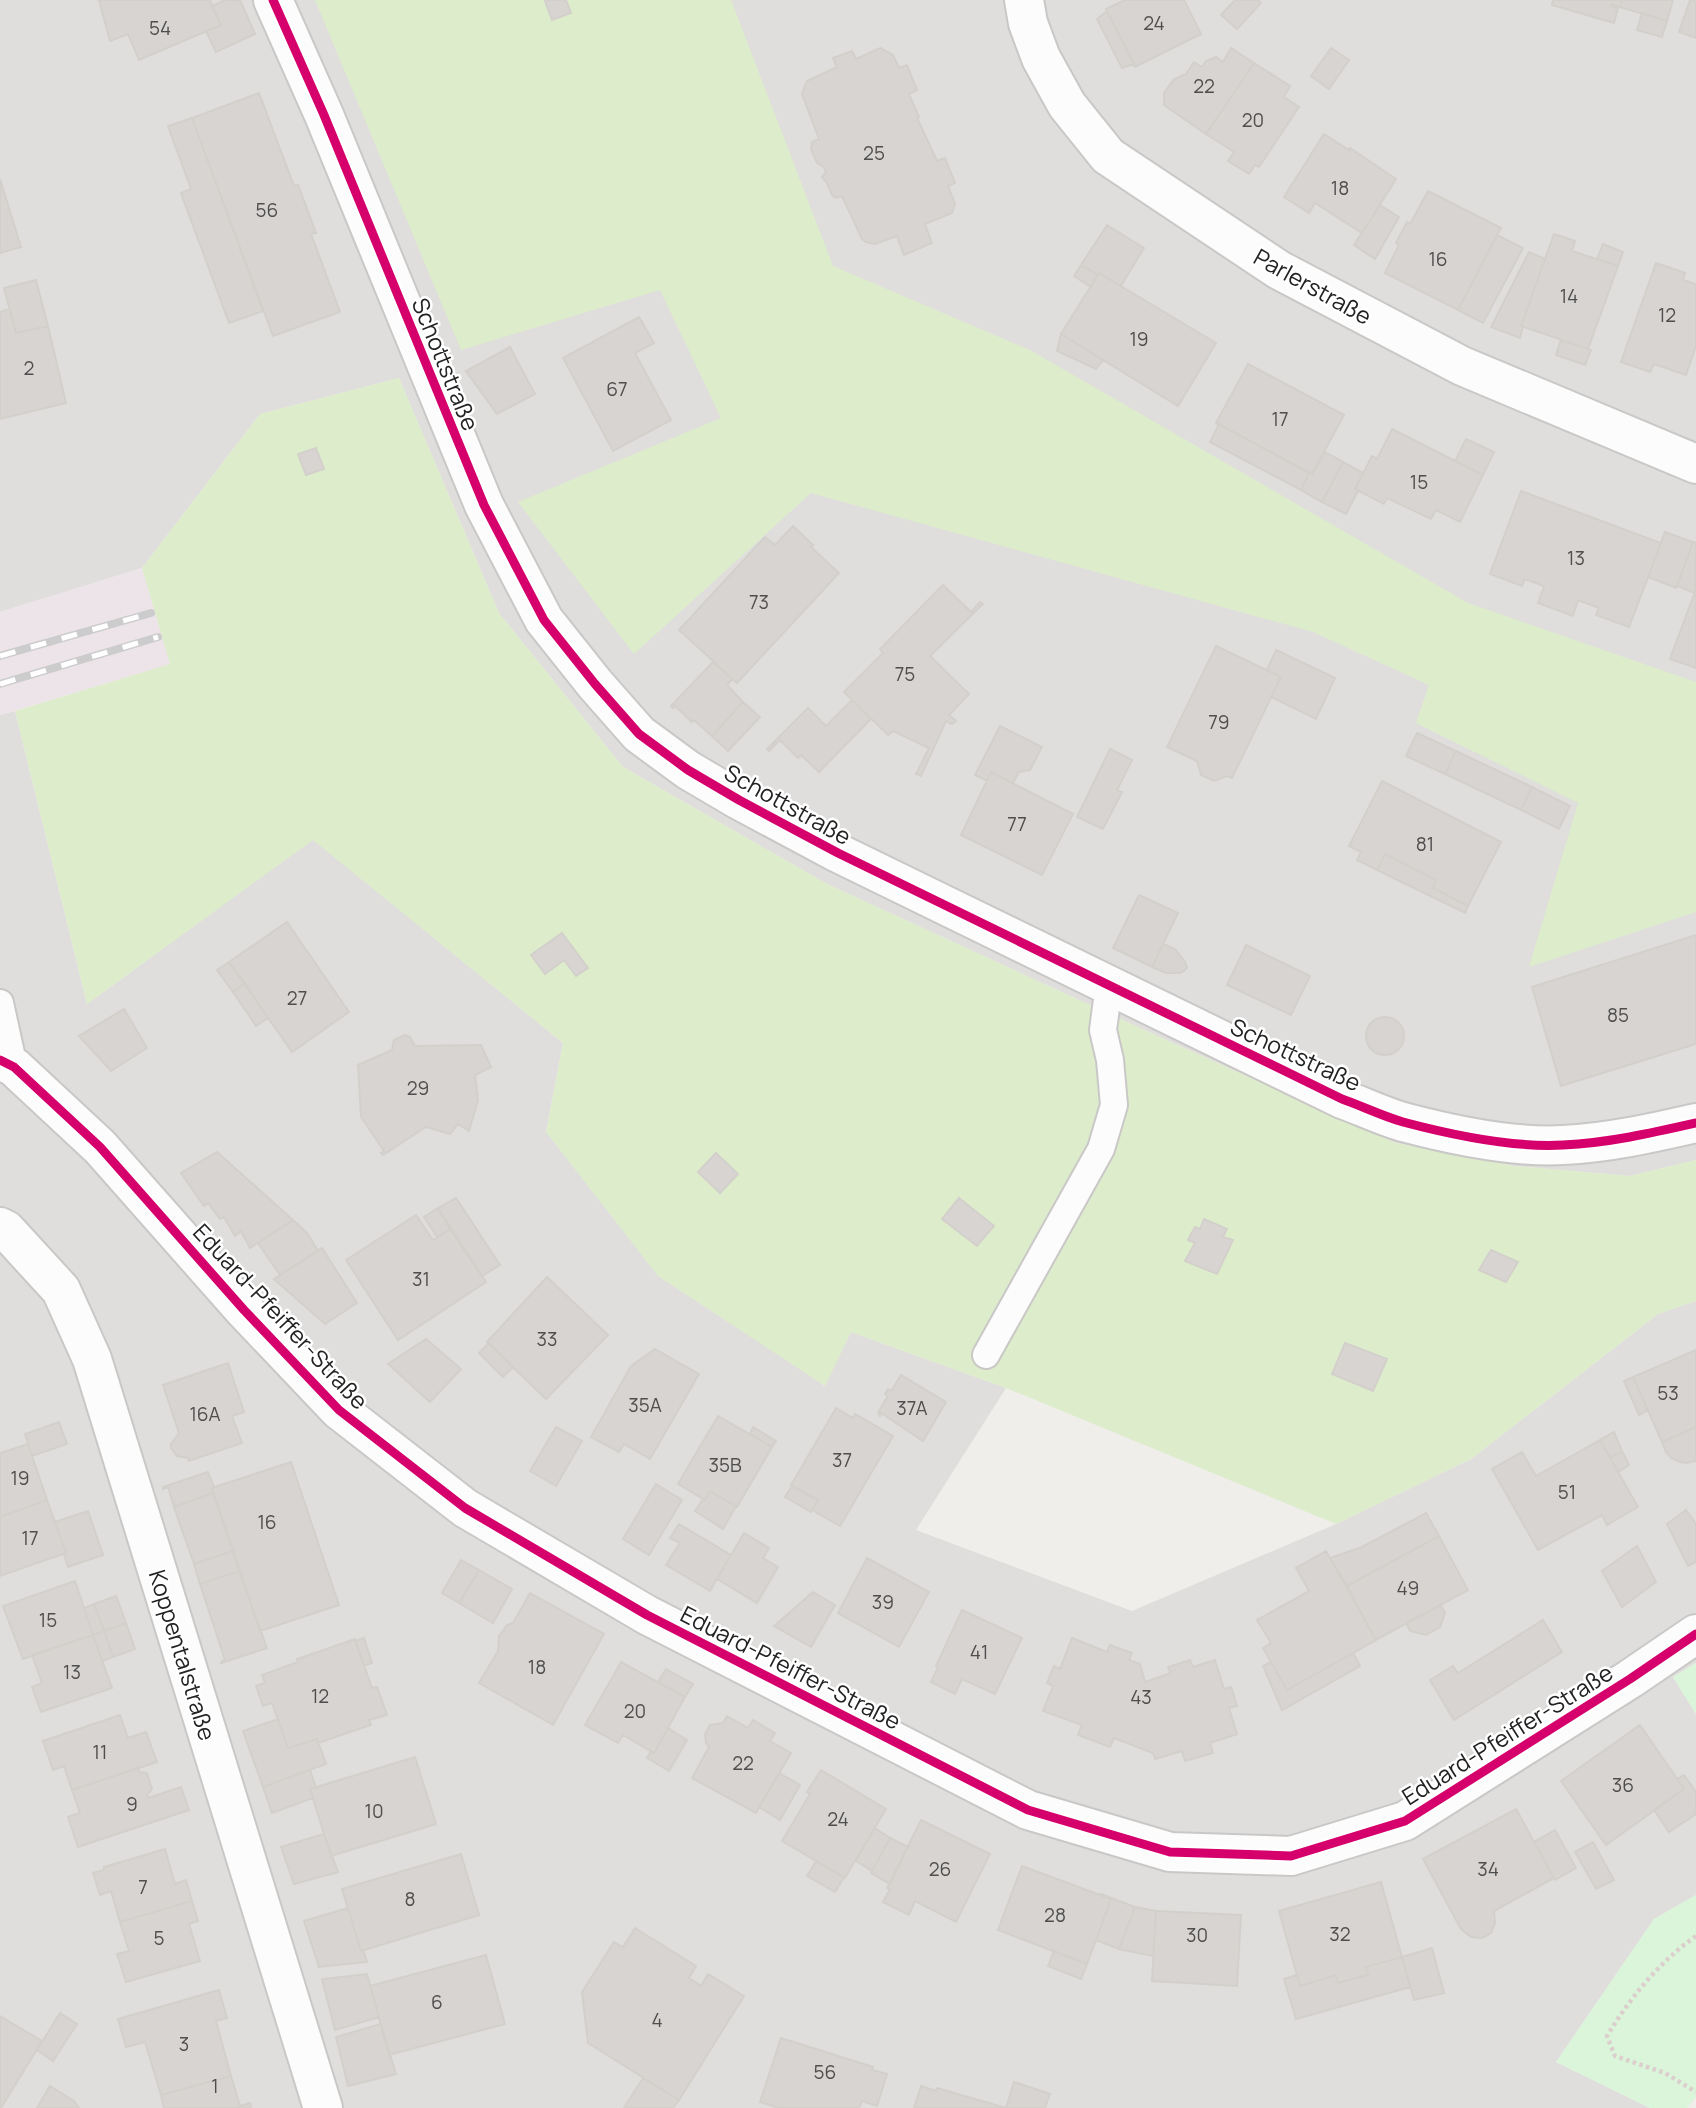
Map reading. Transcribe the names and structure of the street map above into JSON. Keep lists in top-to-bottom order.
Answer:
{
  "streets": {
    "street": [
      "Parlerstraße",
      "Schottstraße",
      "Eduard-Pfeiffer-Straße",
      "Koppentalstraße"
    ]
  },
  "house_numbers": [
    "24",
    "54",
    "22",
    "20",
    "25",
    "18",
    "56",
    "16",
    "14",
    "12",
    "19",
    "2",
    "67",
    "17",
    "15",
    "13",
    "73",
    "75",
    "79",
    "77",
    "81",
    "27",
    "85",
    "29",
    "31",
    "33",
    "53",
    "35A",
    "37A",
    "16A",
    "37",
    "35B",
    "19",
    "51",
    "16",
    "17",
    "49",
    "39",
    "15",
    "41",
    "18",
    "13",
    "12",
    "43",
    "20",
    "11",
    "22",
    "36",
    "9",
    "10",
    "24",
    "26",
    "34",
    "7",
    "8",
    "28",
    "32",
    "30",
    "5",
    "6",
    "4",
    "3",
    "56",
    "1"
  ]
}
